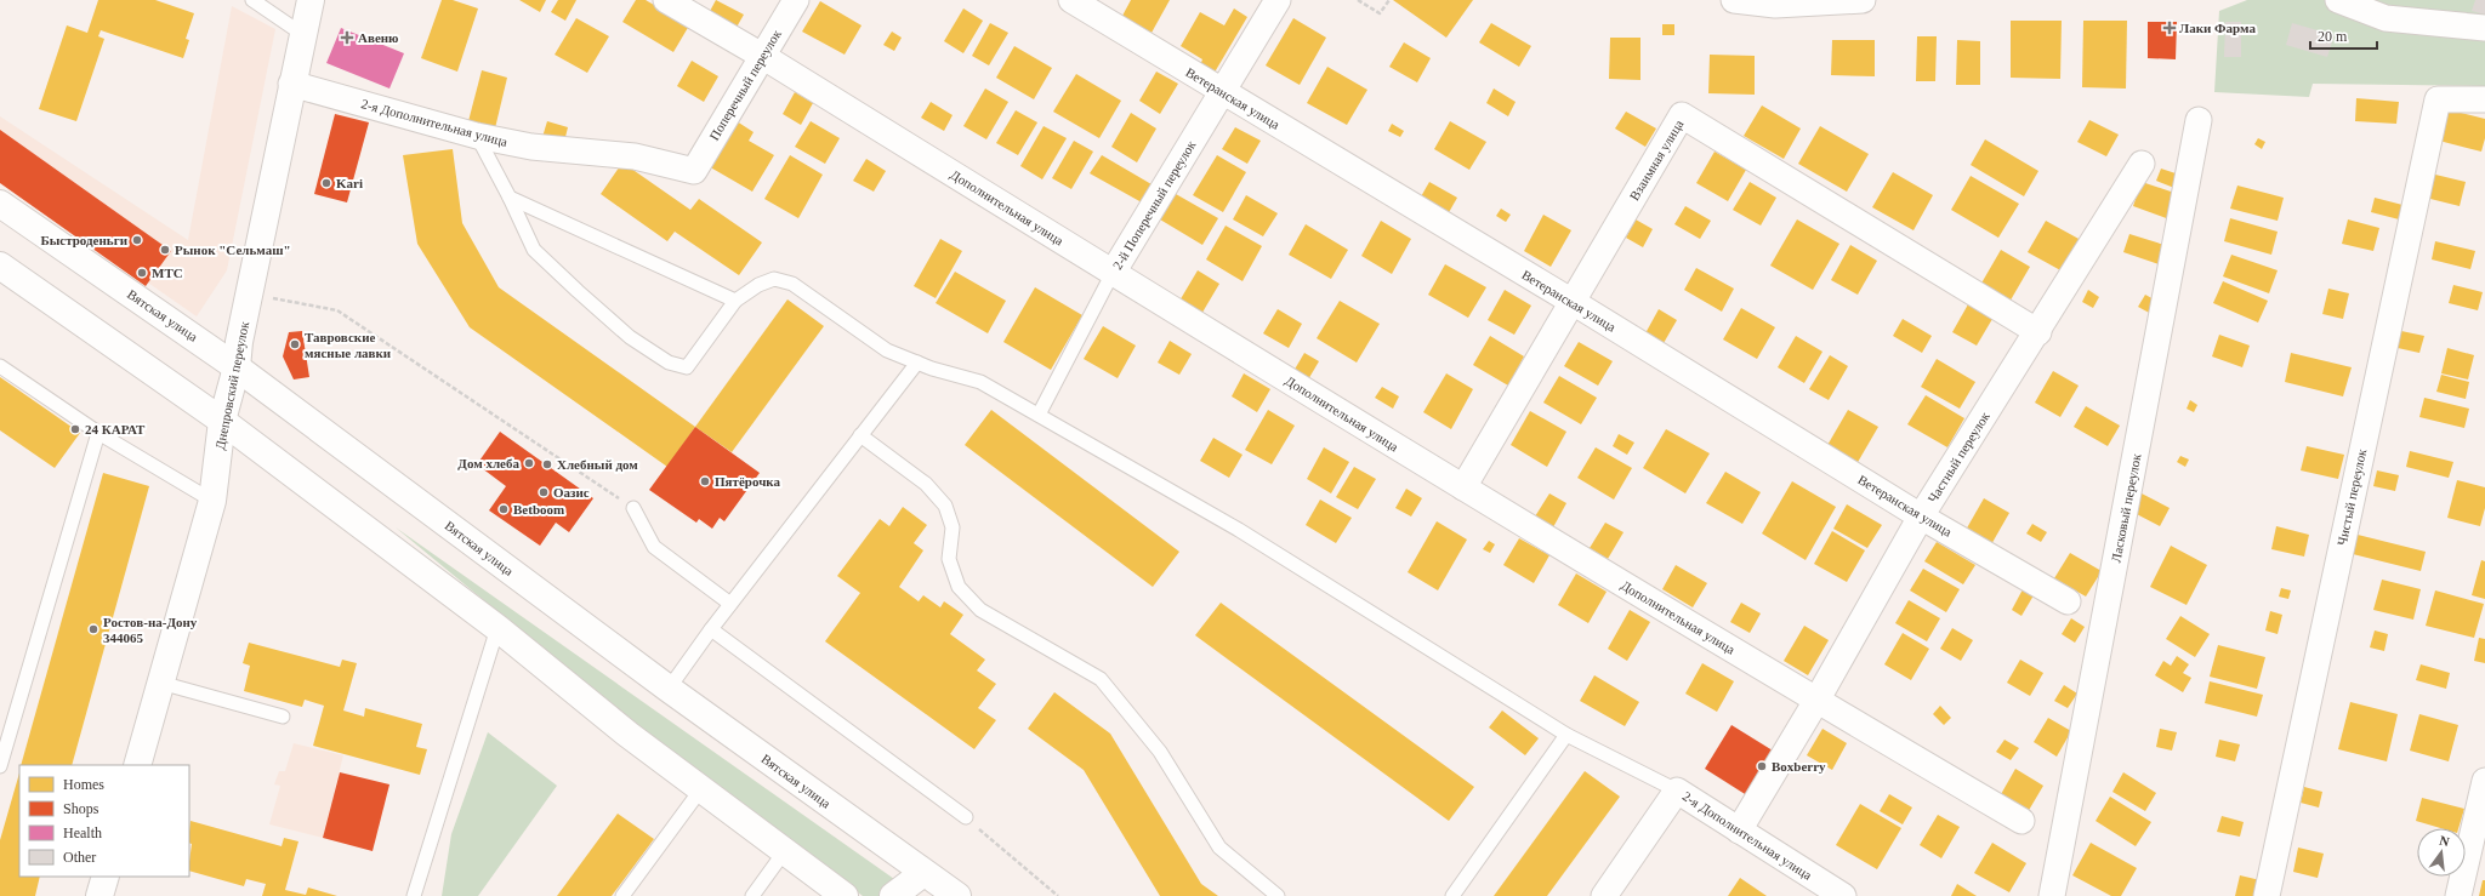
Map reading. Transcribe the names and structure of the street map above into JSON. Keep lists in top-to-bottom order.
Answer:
{
  "streets": {
    "main road": ["Вятская улица", "Днепровский переулок"],
    "street": [
      "Поперечный переулок",
      "Ветеранская улица",
      "2-я Дополнительная улица",
      "Взаимная улица",
      "2-й Поперечный переулок",
      "Дополнительная улица",
      "Частный переулок",
      "Чистый переулок",
      "Ласковый переулок"
    ]
  },
  "crossings": [
    ["Поперечный переулок", "2-я Дополнительная улица"],
    ["Поперечный переулок", "Дополнительная улица"],
    ["Ветеранская улица", "Взаимная улица"],
    ["Ветеранская улица", "2-й Поперечный переулок"],
    ["Ветеранская улица", "Частный переулок"],
    ["2-я Дополнительная улица", "Днепровский переулок"],
    ["2-я Дополнительная улица", "Частный переулок"],
    ["Взаимная улица", "Дополнительная улица"],
    ["Взаимная улица", "Частный переулок"],
    ["2-й Поперечный переулок", "Дополнительная улица"],
    ["Дополнительная улица", "Частный переулок"],
    ["Вятская улица", "Днепровский переулок"]
  ],
  "places": {
    "health": ["Лаки Фарма", "Авеню"],
    "other": [
      "Kari",
      "Быстроденьги",
      "Рынок \"Сельмаш\"",
      "МТС",
      "Тавровские мясные лавки",
      "24 КАРАТ",
      "Дом хлеба",
      "Хлебный дом",
      "Пятёрочка",
      "Оазис",
      "Betboom",
      "Ростов-на-Дону 344065",
      "Boxberry"
    ]
  },
  "legend": [
    "Homes",
    "Shops",
    "Health",
    "Other"
  ],
  "scale_bar": "20 m",
  "north": "top"
}
